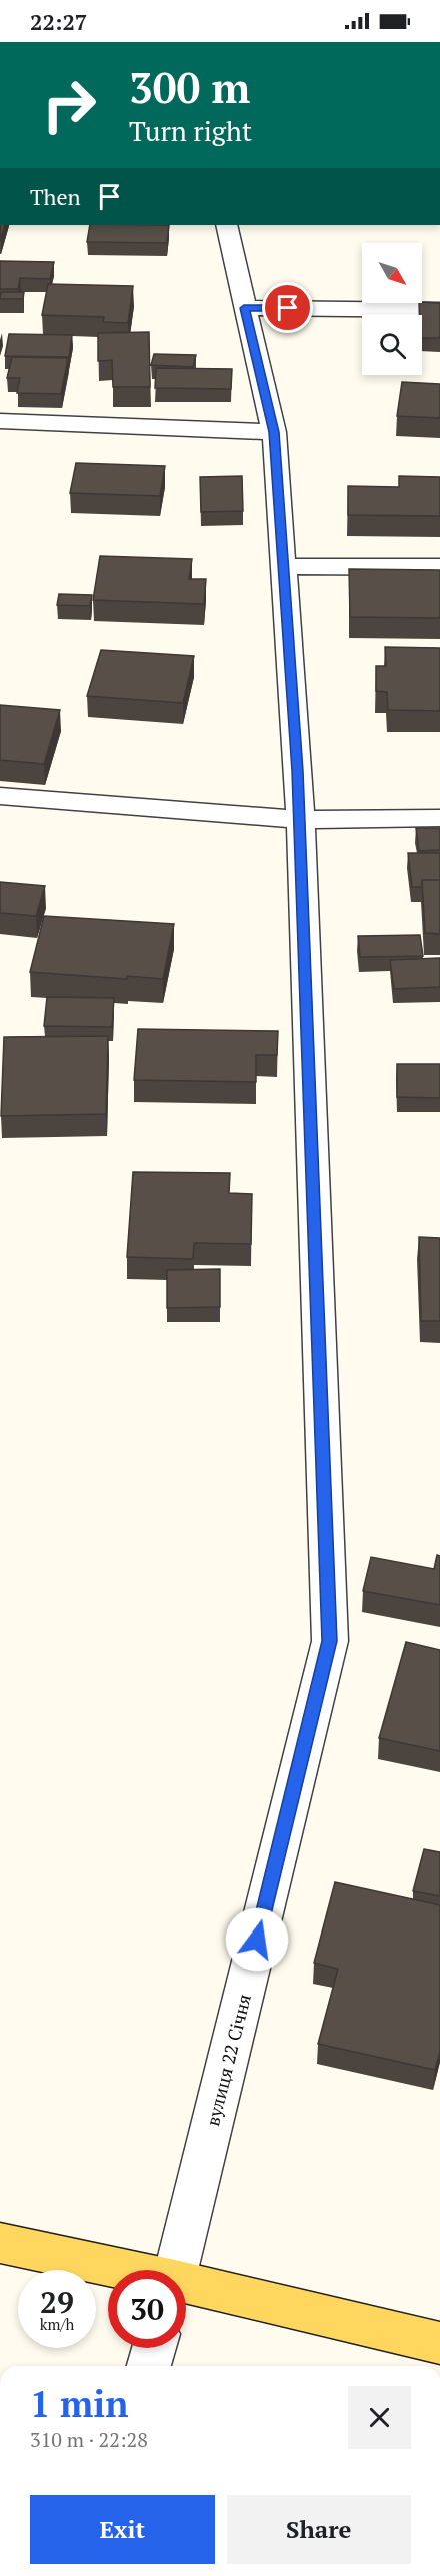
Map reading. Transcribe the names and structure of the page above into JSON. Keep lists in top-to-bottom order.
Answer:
{
  "streets": {
    "street": ["вулиця 22 Січня"]
  },
  "north": "bottom right",
  "page": {
    "status": "22:27",
    "turn": ["300 m", "Turn right"],
    "then": "Then",
    "speed": "29 km/h",
    "limit": "30",
    "heading": ["1 min", "310 m · 22:28"],
    "buttons": ["Exit", "Share"]
  }
}
